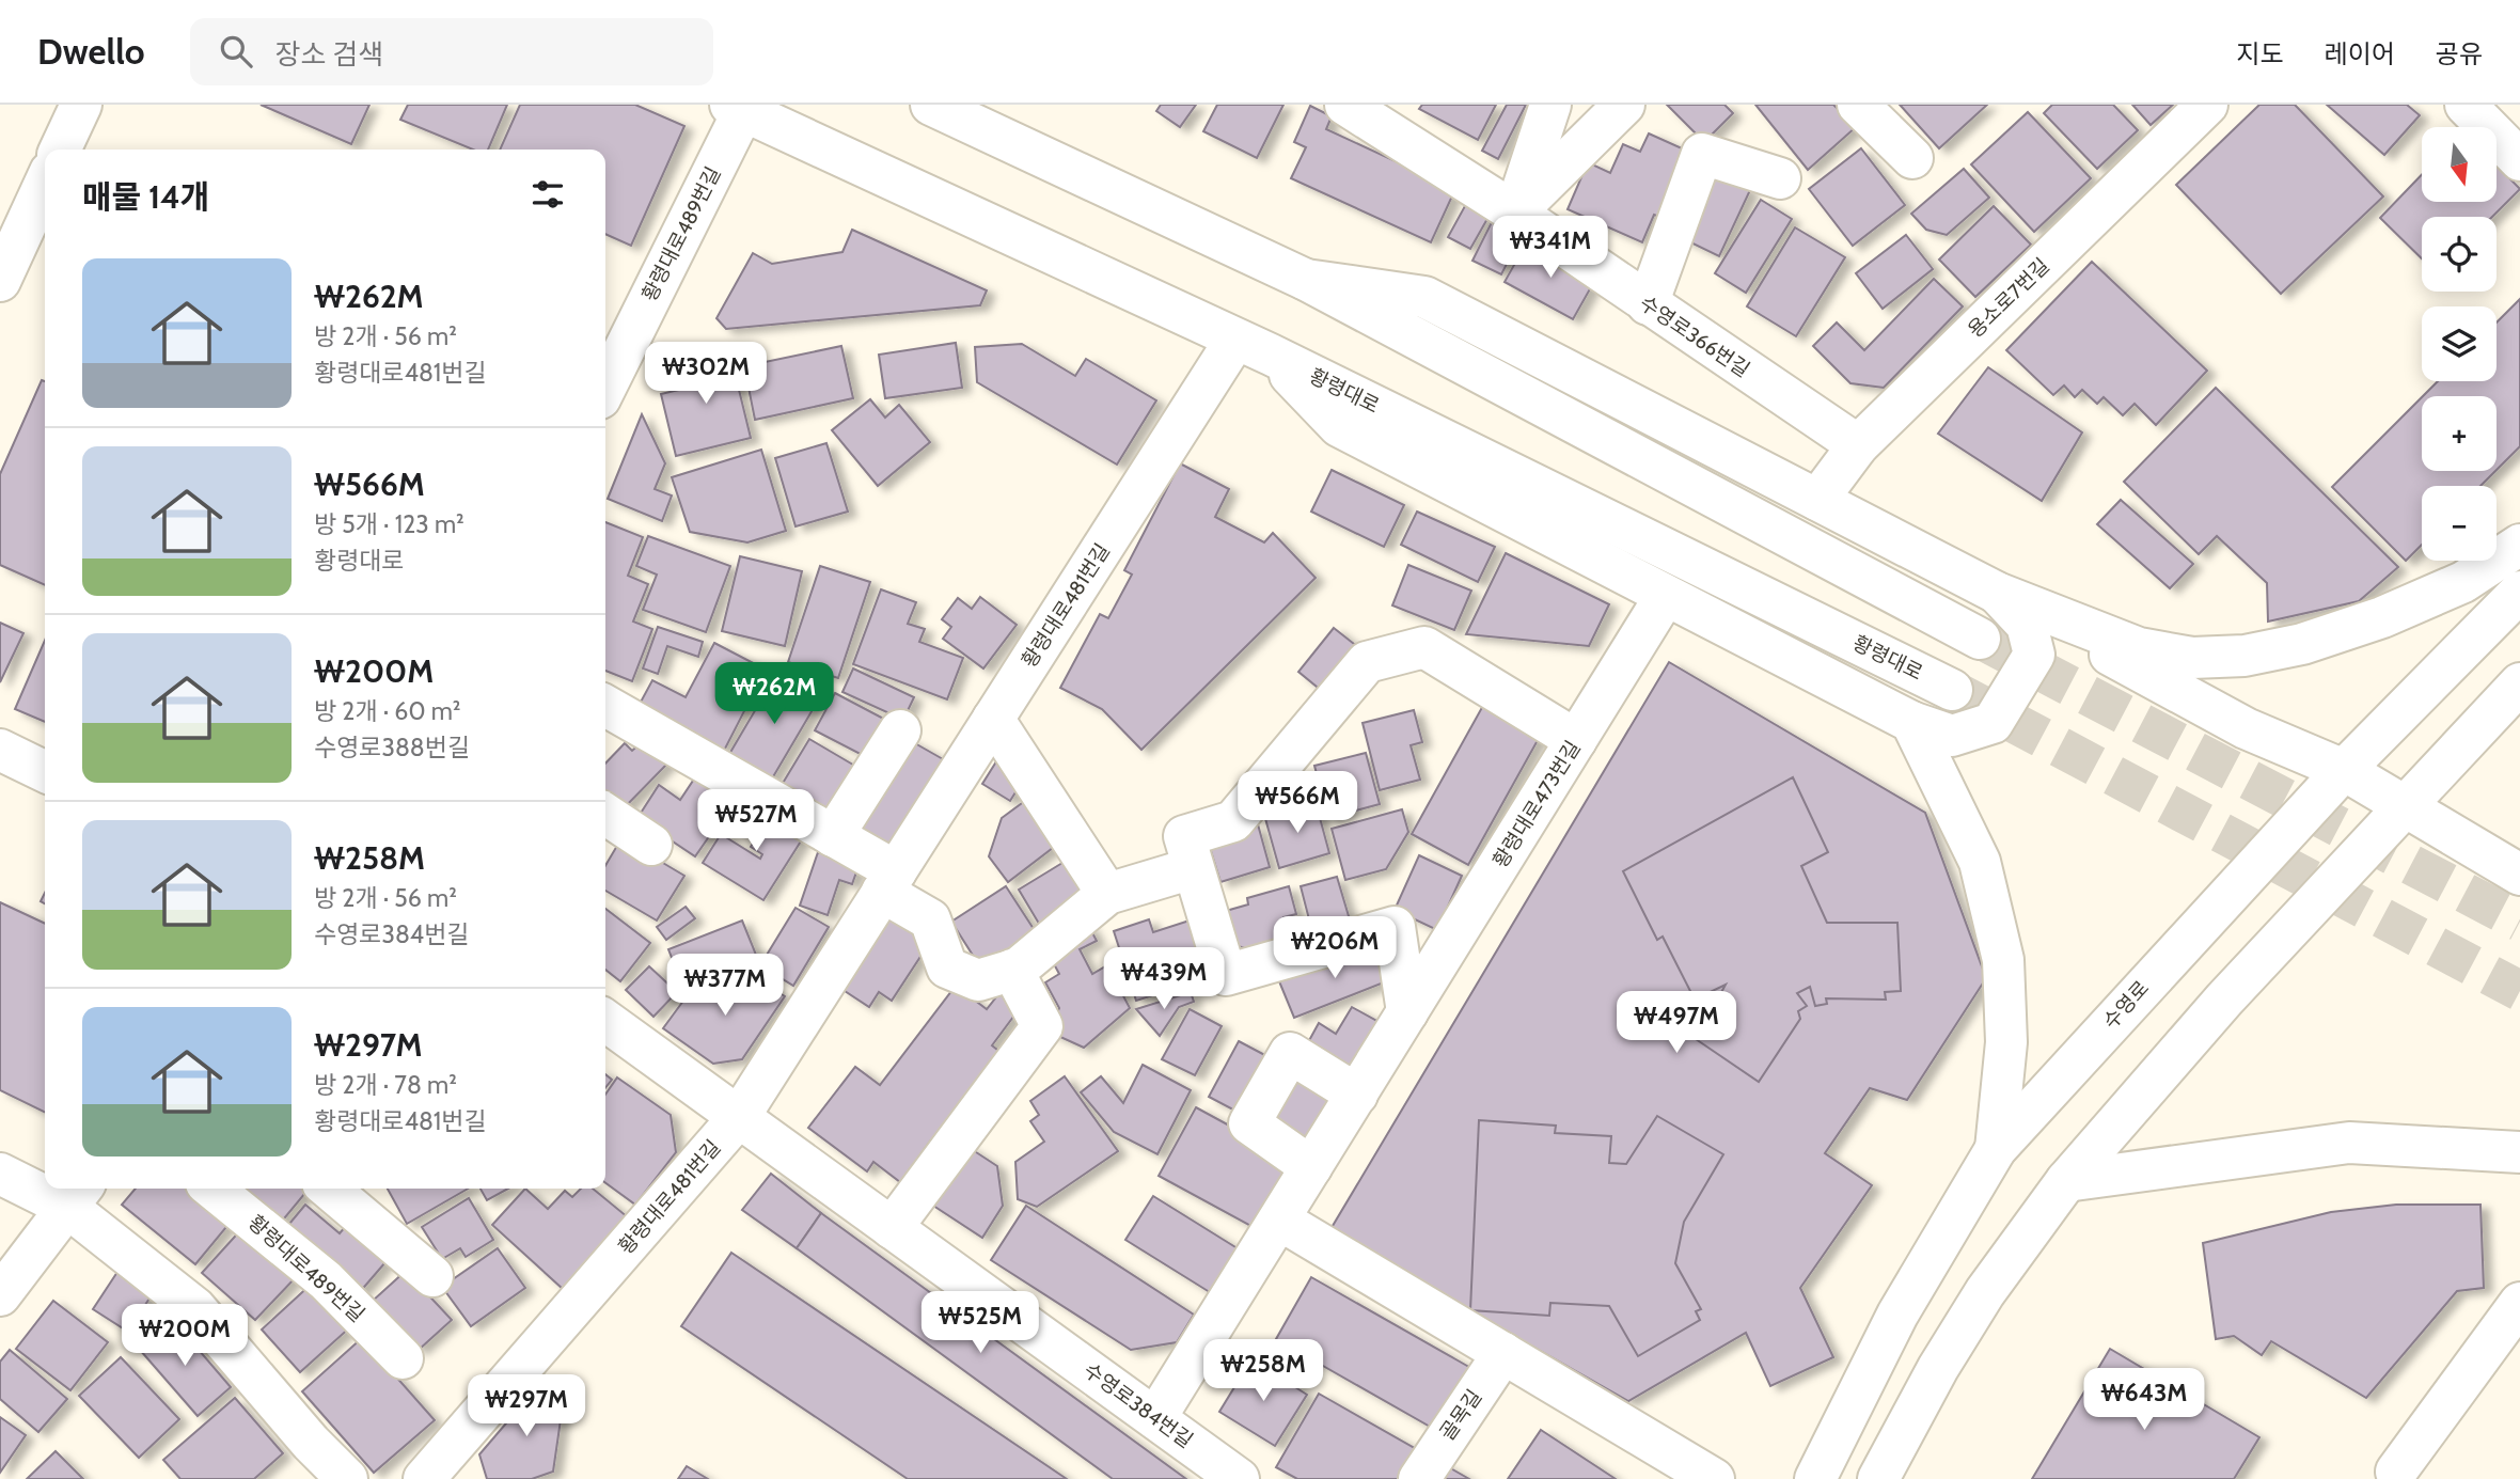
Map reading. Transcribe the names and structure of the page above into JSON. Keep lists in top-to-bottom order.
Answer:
{
  "streets": {
    "main road": [
      "황령대로489번길",
      "용소로7번길",
      "수영로366번길",
      "황령대로",
      "황령대로481번길",
      "황령대로473번길",
      "수영로",
      "수영로384번길",
      "골목길"
    ]
  },
  "crossings": [
    ["황령대로489번길", "황령대로"],
    ["용소로7번길", "수영로366번길"],
    ["황령대로", "황령대로481번길"],
    ["황령대로481번길", "수영로384번길"],
    ["황령대로473번길", "수영로384번길"]
  ],
  "north": "bottom",
  "page": {
    "header": "Dwello",
    "search": "장소 검색",
    "nav": ["지도", "레이어", "공유"],
    "map_buttons": ["+", "−"],
    "heading": "매물 14개",
    "price": [
      "₩341M",
      "₩302M",
      "₩262M",
      "₩566M",
      "₩527M",
      "₩206M",
      "₩439M",
      "₩377M",
      "₩497M",
      "₩525M",
      "₩200M",
      "₩258M",
      "₩643M",
      "₩297M"
    ],
    "list": [
      {
        "name": "₩262M",
        "note": "방 2개 · 56 m² · 황령대로481번길"
      },
      {
        "name": "₩566M",
        "note": "방 5개 · 123 m² · 황령대로"
      },
      {
        "name": "₩200M",
        "note": "방 2개 · 60 m² · 수영로388번길"
      },
      {
        "name": "₩258M",
        "note": "방 2개 · 56 m² · 수영로384번길"
      },
      {
        "name": "₩297M",
        "note": "방 2개 · 78 m² · 황령대로481번길"
      }
    ]
  }
}
